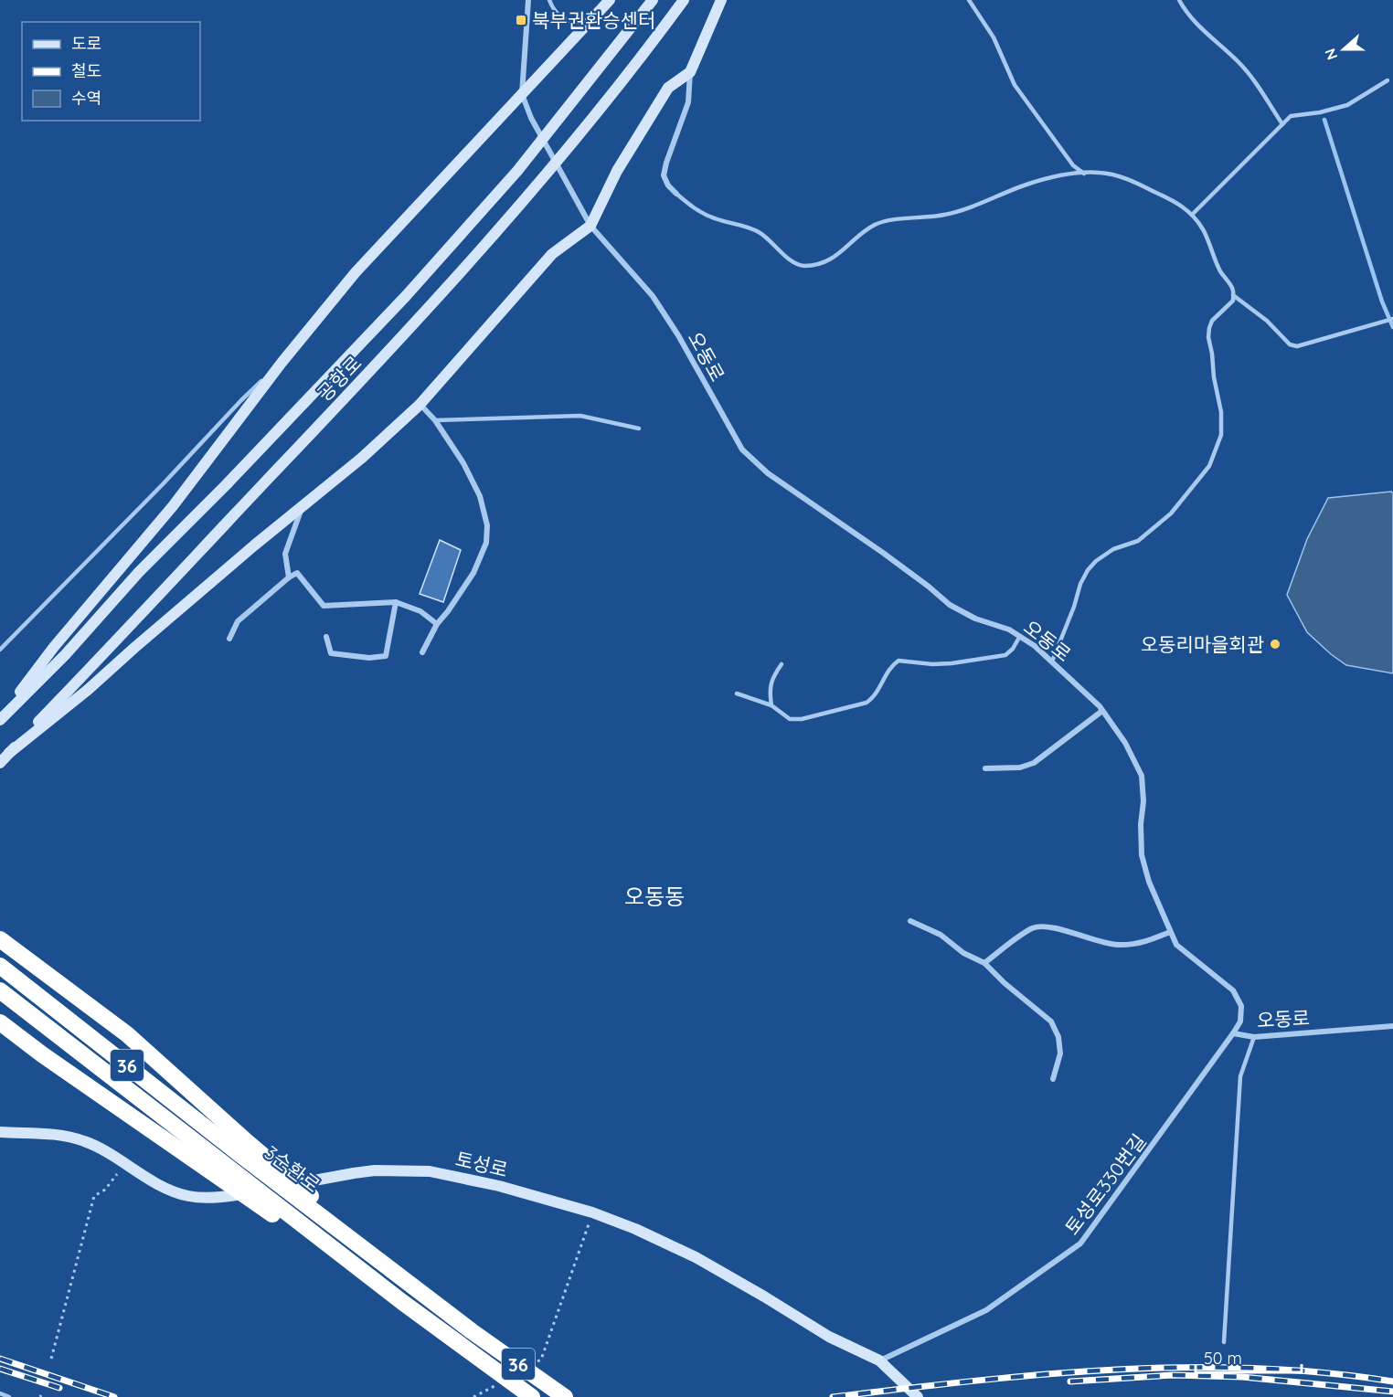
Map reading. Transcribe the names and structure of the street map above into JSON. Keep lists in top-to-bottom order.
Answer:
{
  "streets": {
    "highway": ["36", "3순환로"],
    "main road": ["공항로", "토성로"],
    "street": ["오동로", "토성로330번길"]
  },
  "crossings": [
    ["오동로", "토성로330번길"],
    ["토성로", "토성로330번길"]
  ],
  "districts": ["오동동"],
  "places": {
    "transit": ["북부권환승센터"],
    "other": ["오동리마을회관"]
  },
  "legend": ["도로", "철도", "수역"],
  "scale_bar": "50 m",
  "north": "left"
}
